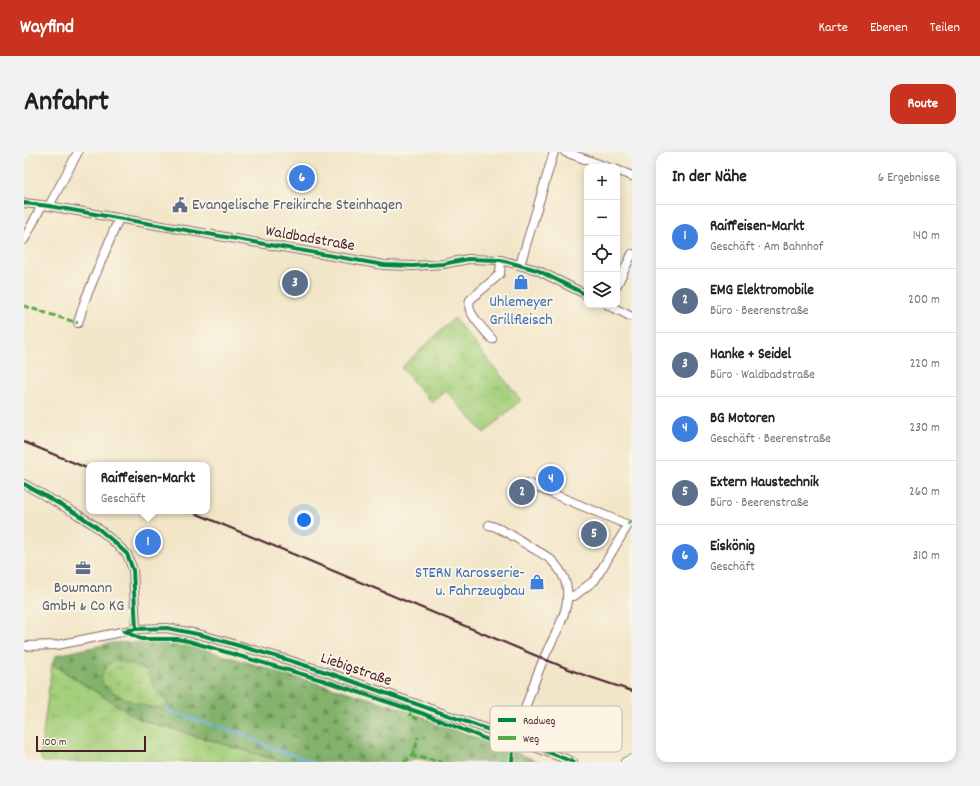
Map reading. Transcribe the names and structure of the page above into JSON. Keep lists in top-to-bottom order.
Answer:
{
  "streets": {
    "street": ["Waldbadstraße", "Liebigstraße"]
  },
  "places": {
    "public building": ["Evangelische Freikirche Steinhagen"],
    "shop": ["Uhlemeyer Grillfleisch", "STERN Karosserie- u. Fahrzeugbau"],
    "office": ["Bowmann GmbH & Co KG"]
  },
  "legend": ["Radweg", "Weg"],
  "scale_bar": "100 m",
  "page": {
    "header": "Wayfind",
    "nav": ["Karte", "Ebenen", "Teilen"],
    "title": "Anfahrt",
    "buttons": "Route",
    "heading": ["In der Nähe", "6 Ergebnisse"],
    "pins": [
      "6",
      "3",
      "4",
      "2",
      "5",
      "1"
    ],
    "map_buttons": ["+", "−"],
    "list": [
      {
        "mark": "1",
        "name": "Raiffeisen-Markt",
        "note": "Geschäft · Am Bahnhof",
        "value": "140 m"
      },
      {
        "mark": "2",
        "name": "EMG Elektromobile",
        "note": "Büro · Beerenstraße",
        "value": "200 m"
      },
      {
        "mark": "3",
        "name": "Hanke + Seidel",
        "note": "Büro · Waldbadstraße",
        "value": "220 m"
      },
      {
        "mark": "4",
        "name": "BG Motoren",
        "note": "Geschäft · Beerenstraße",
        "value": "230 m"
      },
      {
        "mark": "5",
        "name": "Extern Haustechnik",
        "note": "Büro · Beerenstraße",
        "value": "260 m"
      },
      {
        "mark": "6",
        "name": "Eiskönig",
        "note": "Geschäft",
        "value": "310 m"
      }
    ],
    "popup": ["Raiffeisen-Markt", "Geschäft"],
    "scale": "100 m"
  }
}
